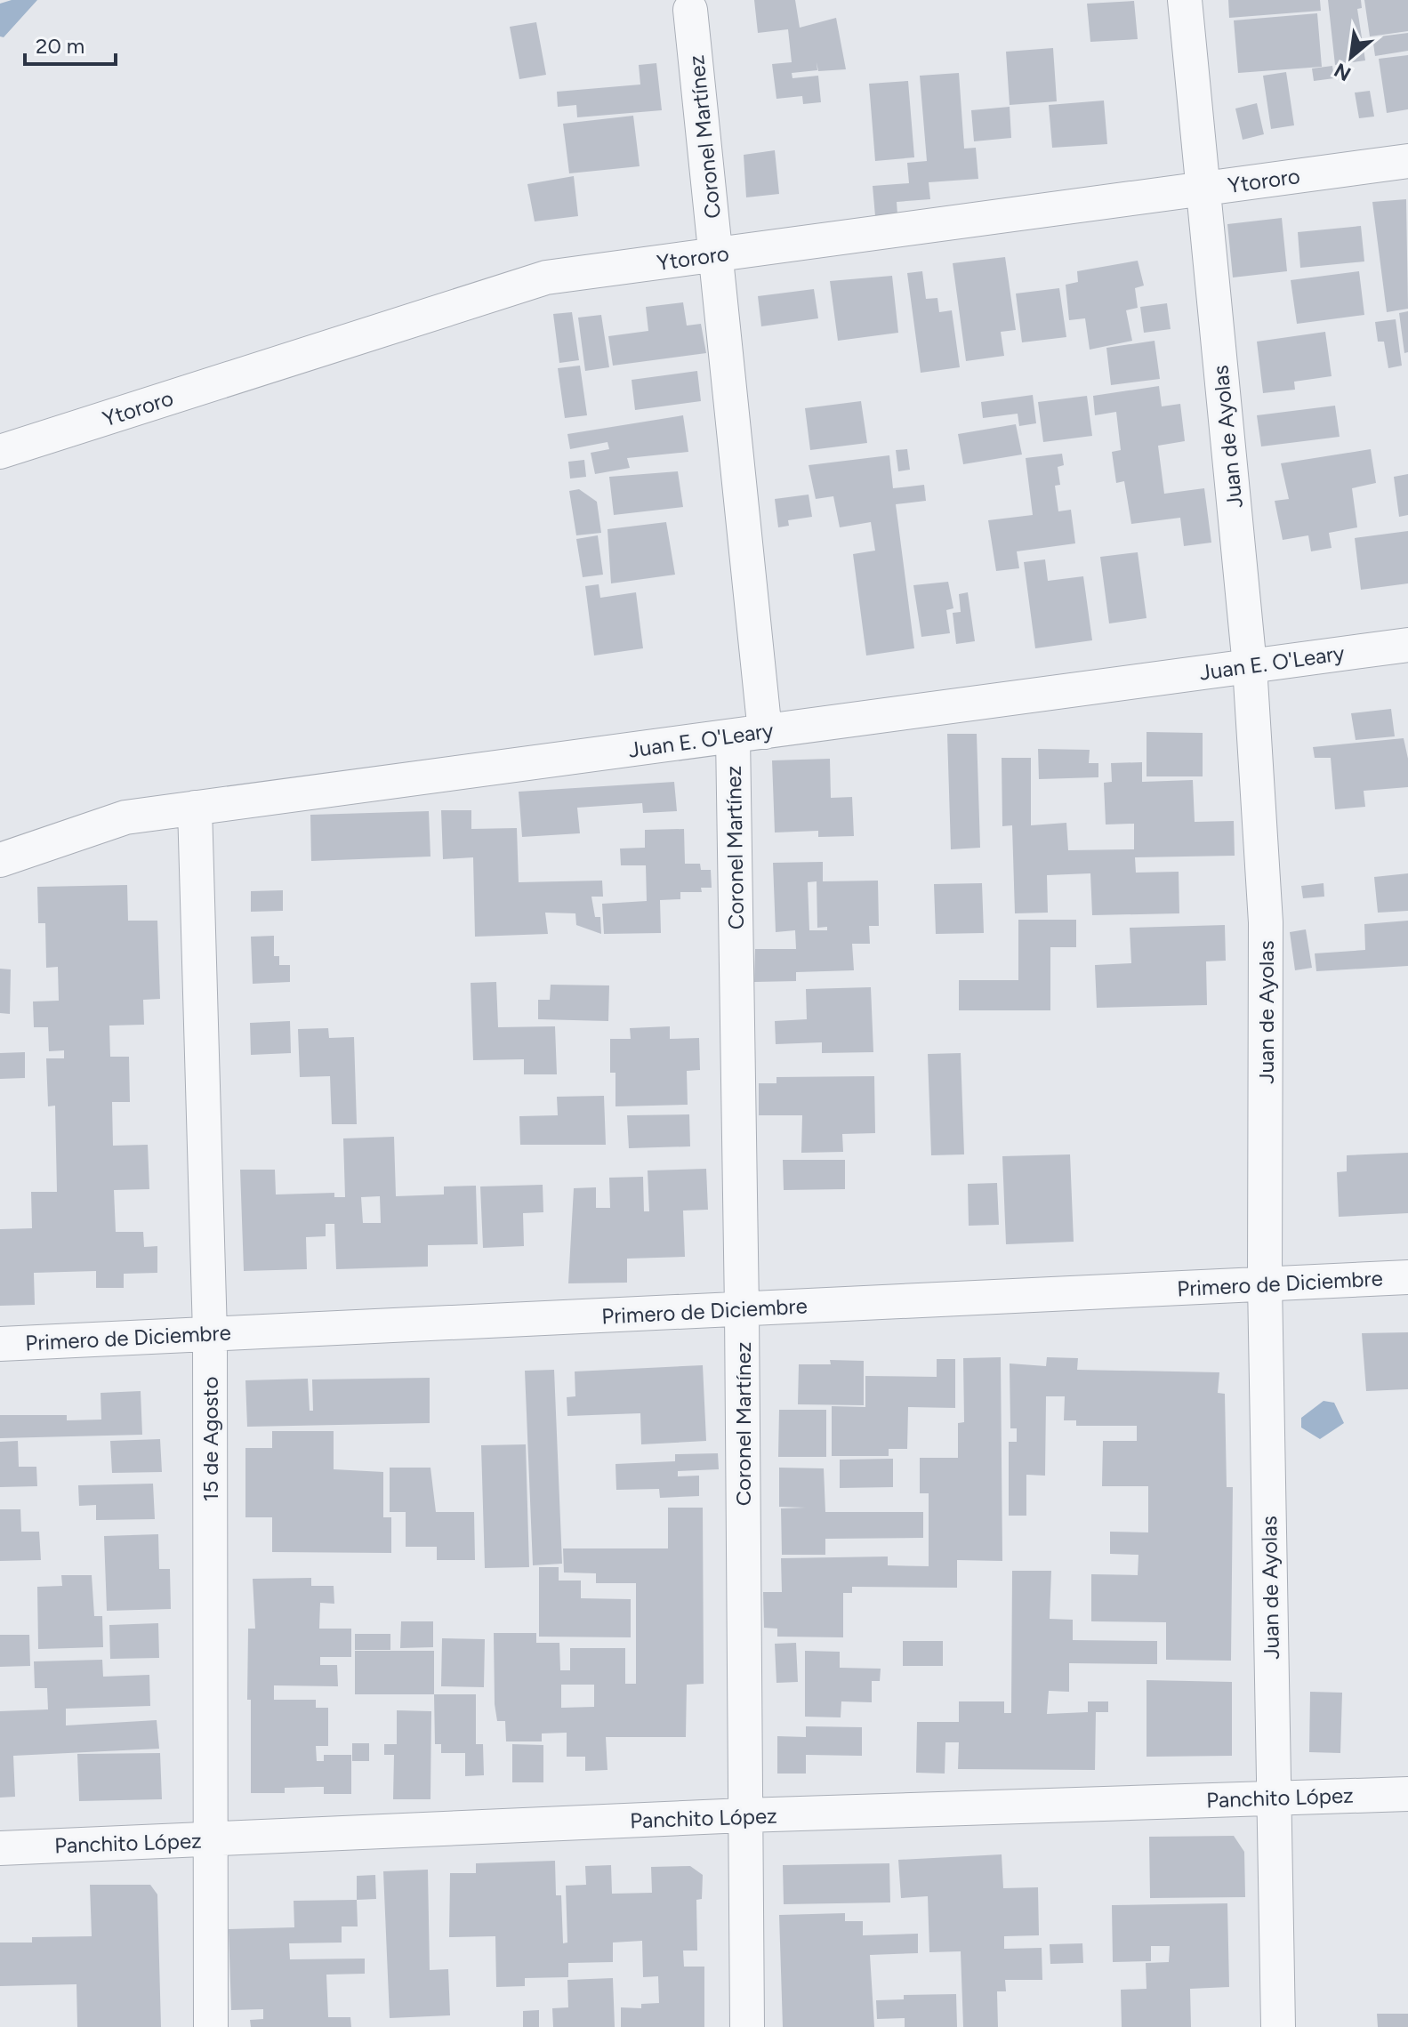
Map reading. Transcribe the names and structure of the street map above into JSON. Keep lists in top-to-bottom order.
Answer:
{
  "streets": {
    "street": [
      "Coronel Martínez",
      "Ytororo",
      "Juan de Ayolas",
      "Juan E. O'Leary",
      "Primero de Diciembre",
      "15 de Agosto",
      "Panchito López"
    ]
  },
  "crossings": [
    ["Coronel Martínez", "Ytororo"],
    ["Coronel Martínez", "Juan E. O'Leary"],
    ["Coronel Martínez", "Primero de Diciembre"],
    ["Coronel Martínez", "Panchito López"],
    ["Ytororo", "Juan de Ayolas"],
    ["Juan de Ayolas", "Juan E. O'Leary"],
    ["Juan de Ayolas", "Primero de Diciembre"],
    ["Juan de Ayolas", "Panchito López"],
    ["Juan E. O'Leary", "15 de Agosto"],
    ["Primero de Diciembre", "15 de Agosto"],
    ["15 de Agosto", "Panchito López"]
  ],
  "scale_bar": "20 m",
  "north": "bottom left"
}
